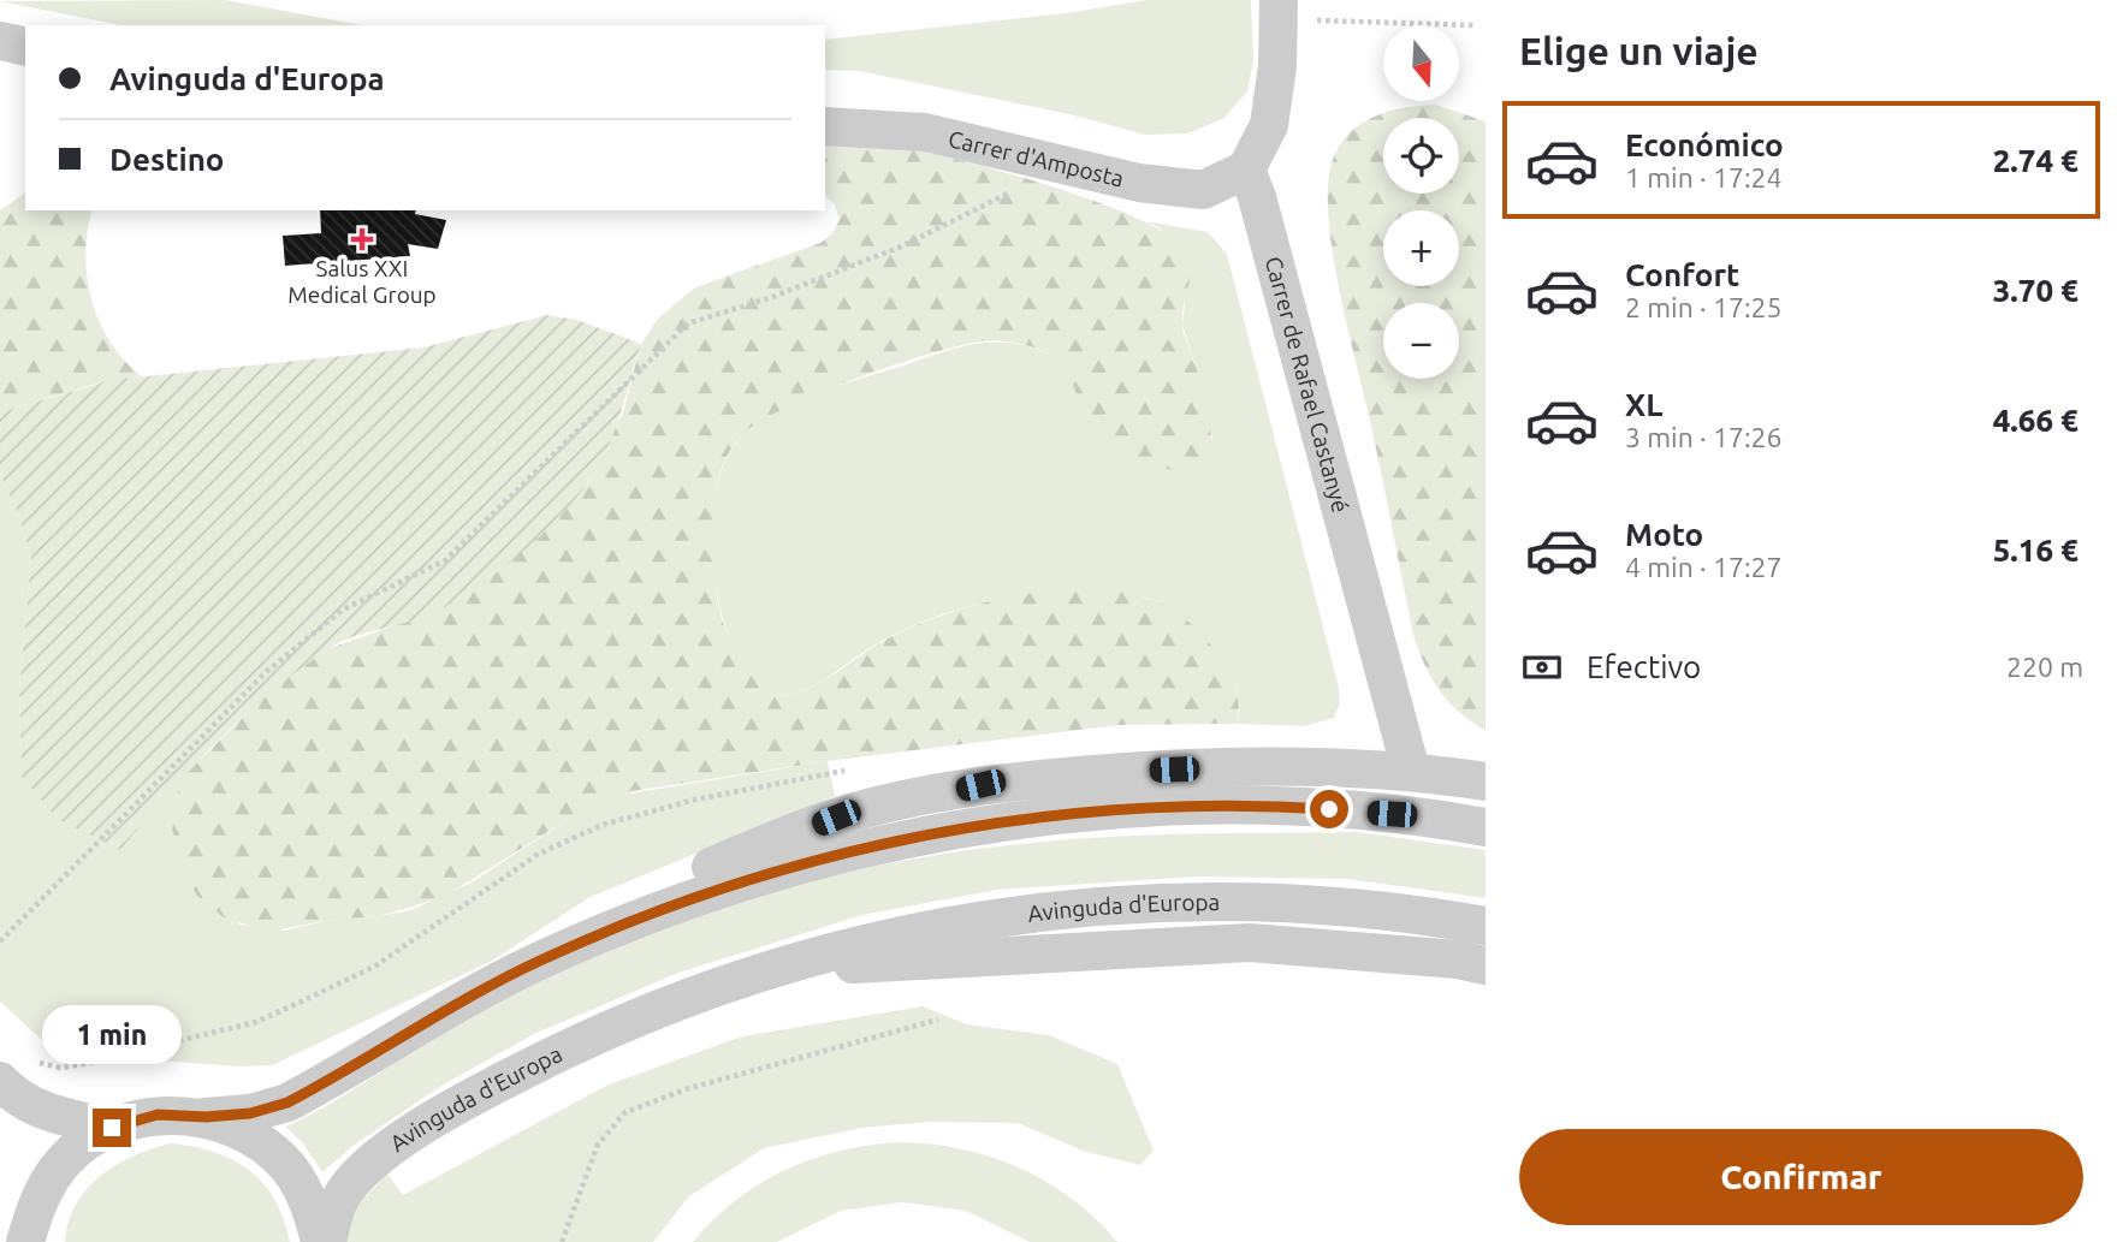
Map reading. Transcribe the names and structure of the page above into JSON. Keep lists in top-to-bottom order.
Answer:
{
  "streets": {
    "street": ["Carrer d'Amposta", "Carrer de Rafael Castanyé", "Avinguda d'Europa"]
  },
  "crossings": [
    ["Carrer d'Amposta", "Carrer de Rafael Castanyé"]
  ],
  "places": {
    "health": ["Salus XXI Medical Group"]
  },
  "north": "bottom",
  "page": {
    "heading": "Elige un viaje",
    "map_buttons": ["+", "−"],
    "banner": ["Avinguda d'Europa", "Destino"],
    "list": [
      {
        "name": "Económico",
        "note": "1 min · 17:24",
        "value": "2.74 €"
      },
      {
        "name": "Confort",
        "note": "2 min · 17:25",
        "value": "3.70 €"
      },
      {
        "name": "XL",
        "note": "3 min · 17:26",
        "value": "4.66 €"
      },
      {
        "name": "Moto",
        "note": "4 min · 17:27",
        "value": "5.16 €"
      }
    ],
    "pay": ["Efectivo", "220 m"],
    "bubble": "1 min",
    "buttons": "Confirmar"
  }
}
